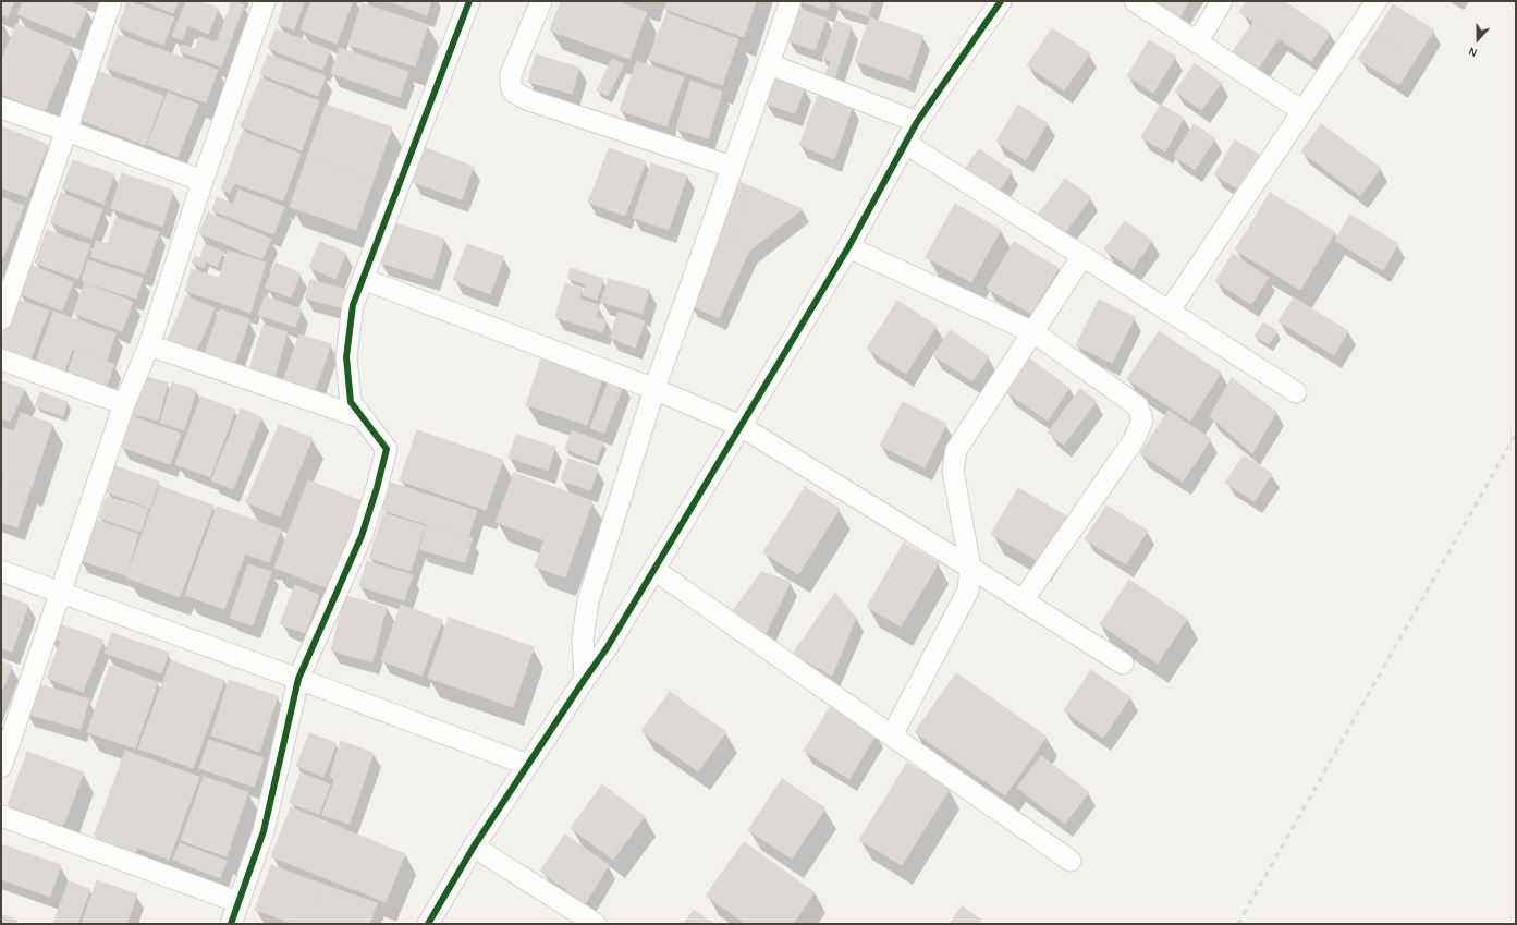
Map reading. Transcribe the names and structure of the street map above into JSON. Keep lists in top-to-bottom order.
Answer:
{
  "north": "bottom"
}
